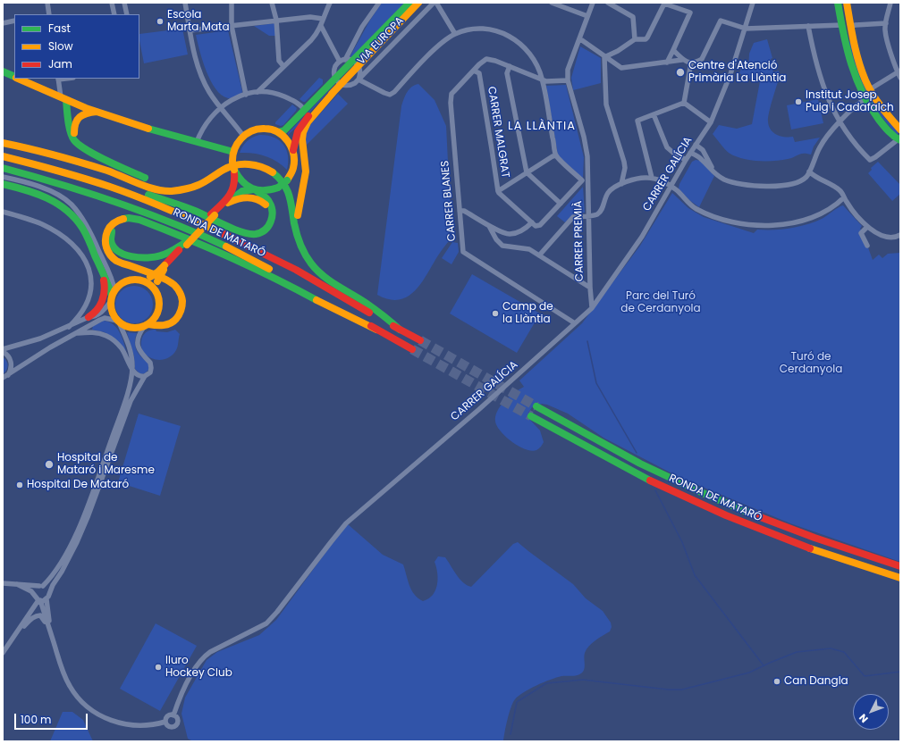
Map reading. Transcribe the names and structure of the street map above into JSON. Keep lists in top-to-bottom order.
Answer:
{
  "streets": {
    "main road": ["VIA EUROPA", "RONDA DE MATARÓ"],
    "street": [
      "CARRER MALGRAT",
      "CARRER GALÍCIA",
      "CARRER BLANES",
      "CARRER PREMIÀ"
    ]
  },
  "crossings": [
    ["CARRER MALGRAT", "CARRER BLANES"],
    ["CARRER GALÍCIA", "CARRER BLANES"],
    ["CARRER GALÍCIA", "CARRER PREMIÀ"]
  ],
  "districts": ["LA LLÀNTIA"],
  "parks": ["Parc del Turó de Cerdanyola", "Turó de Cerdanyola"],
  "places": [
    "Escola Marta Mata",
    "Centre d'Atenció Primària La Llàntia",
    "Institut Josep Puig i Cadafalch",
    "Camp de la Llàntia",
    "Hospital de Mataró i Maresme",
    "Hospital De Mataró",
    "Iluro Hockey Club",
    "Can Dangla"
  ],
  "legend": ["Fast", "Slow", "Jam"],
  "scale_bar": "100 m",
  "north": "bottom left"
}
